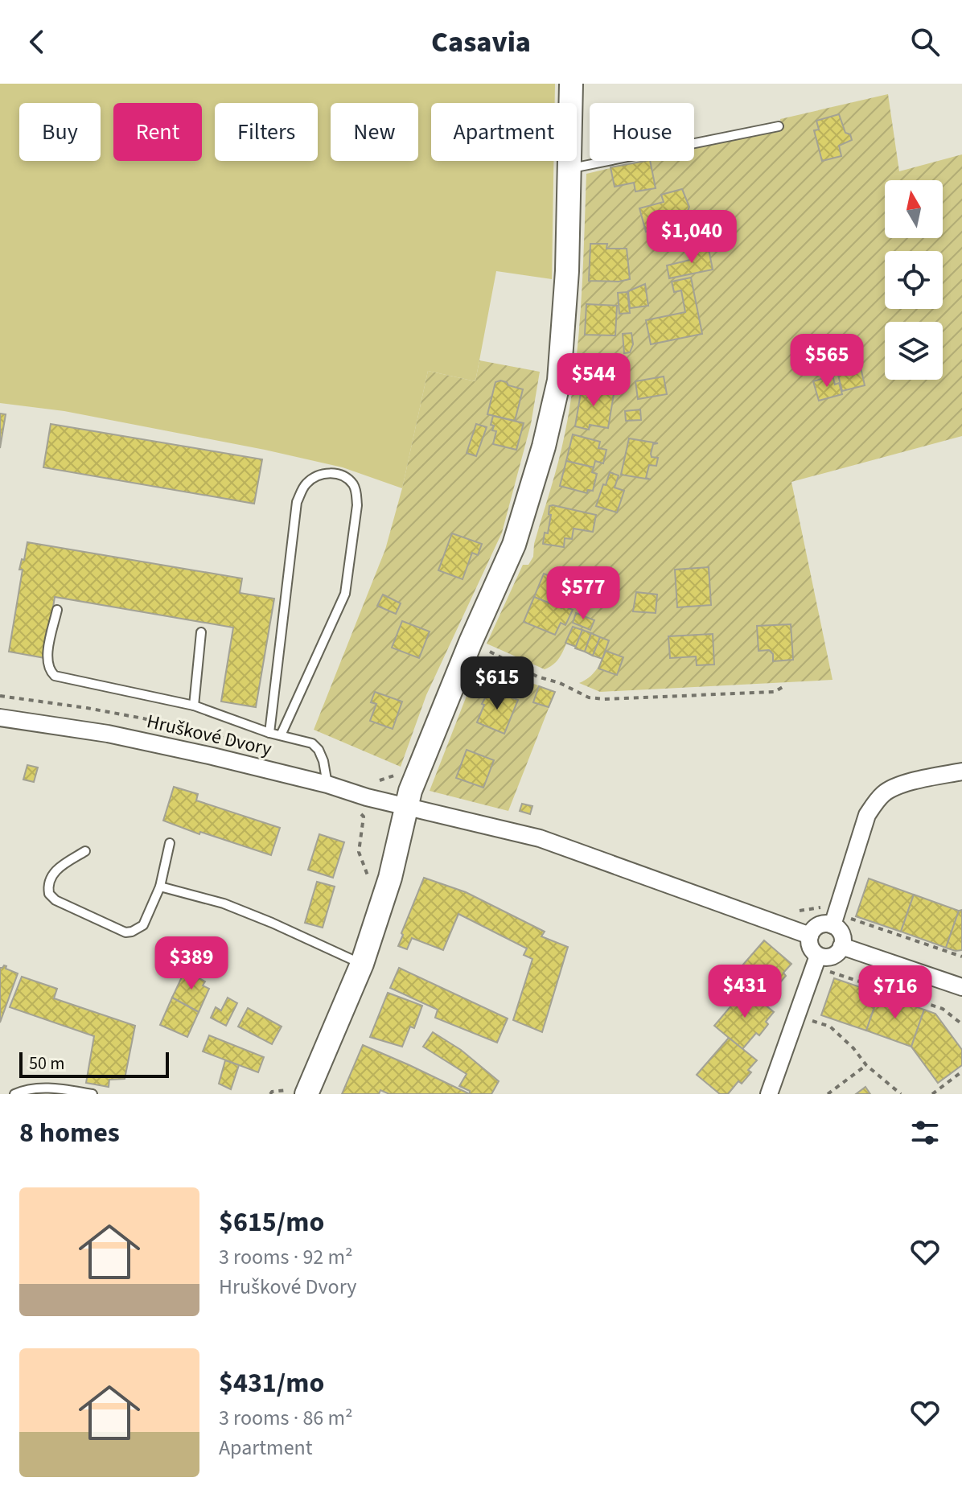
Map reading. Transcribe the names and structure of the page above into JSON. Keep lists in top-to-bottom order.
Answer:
{
  "streets": {
    "street": ["Hruškové Dvory"]
  },
  "scale_bar": "50 m",
  "north": "top",
  "page": {
    "header": "Casavia",
    "chip": [
      "Buy",
      "Rent",
      "Filters",
      "New",
      "Apartment",
      "House"
    ],
    "price": [
      "$1,040",
      "$565",
      "$544",
      "$577",
      "$615",
      "$389",
      "$431",
      "$716"
    ],
    "scale": "50 m",
    "heading": "8 homes",
    "list": [
      {
        "name": "$615/mo",
        "note": "3 rooms · 92 m² · Hruškové Dvory"
      },
      {
        "name": "$431/mo",
        "note": "3 rooms · 86 m² · Apartment"
      }
    ]
  }
}
